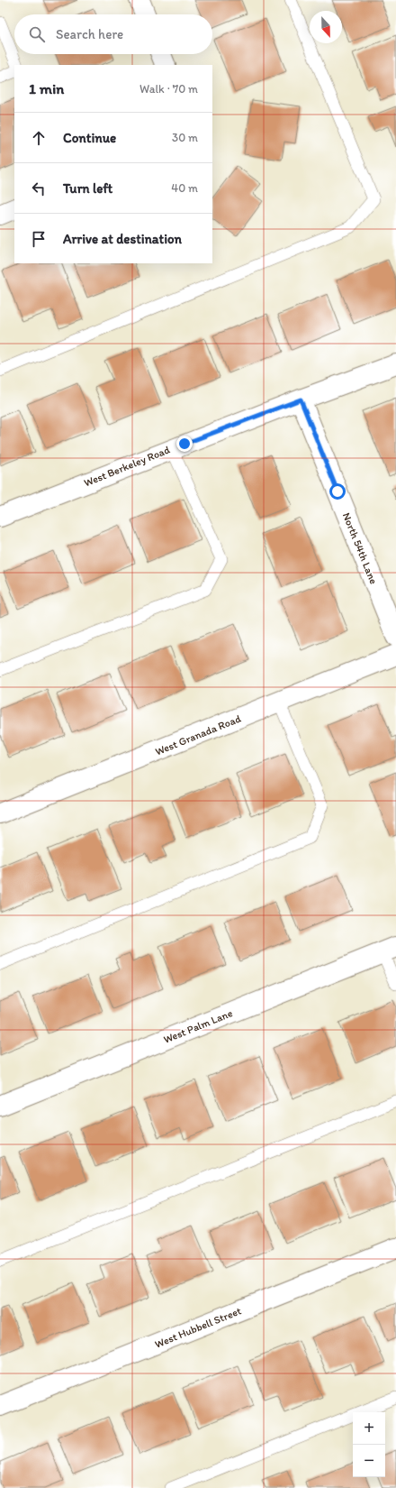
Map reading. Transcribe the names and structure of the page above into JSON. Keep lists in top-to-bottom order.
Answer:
{
  "streets": {
    "street": [
      "West Berkeley Road",
      "North 54th Lane",
      "West Granada Road",
      "West Palm Lane",
      "West Hubbell Street"
    ]
  },
  "crossings": [
    ["West Berkeley Road", "North 54th Lane"]
  ],
  "north": "bottom",
  "page": {
    "search": "Search here",
    "heading": ["1 min", "Walk · 70 m"],
    "list": [
      ["Continue", "30 m"],
      ["Turn left", "40 m"],
      "Arrive at destination"
    ],
    "map_buttons": ["+", "−"]
  }
}
